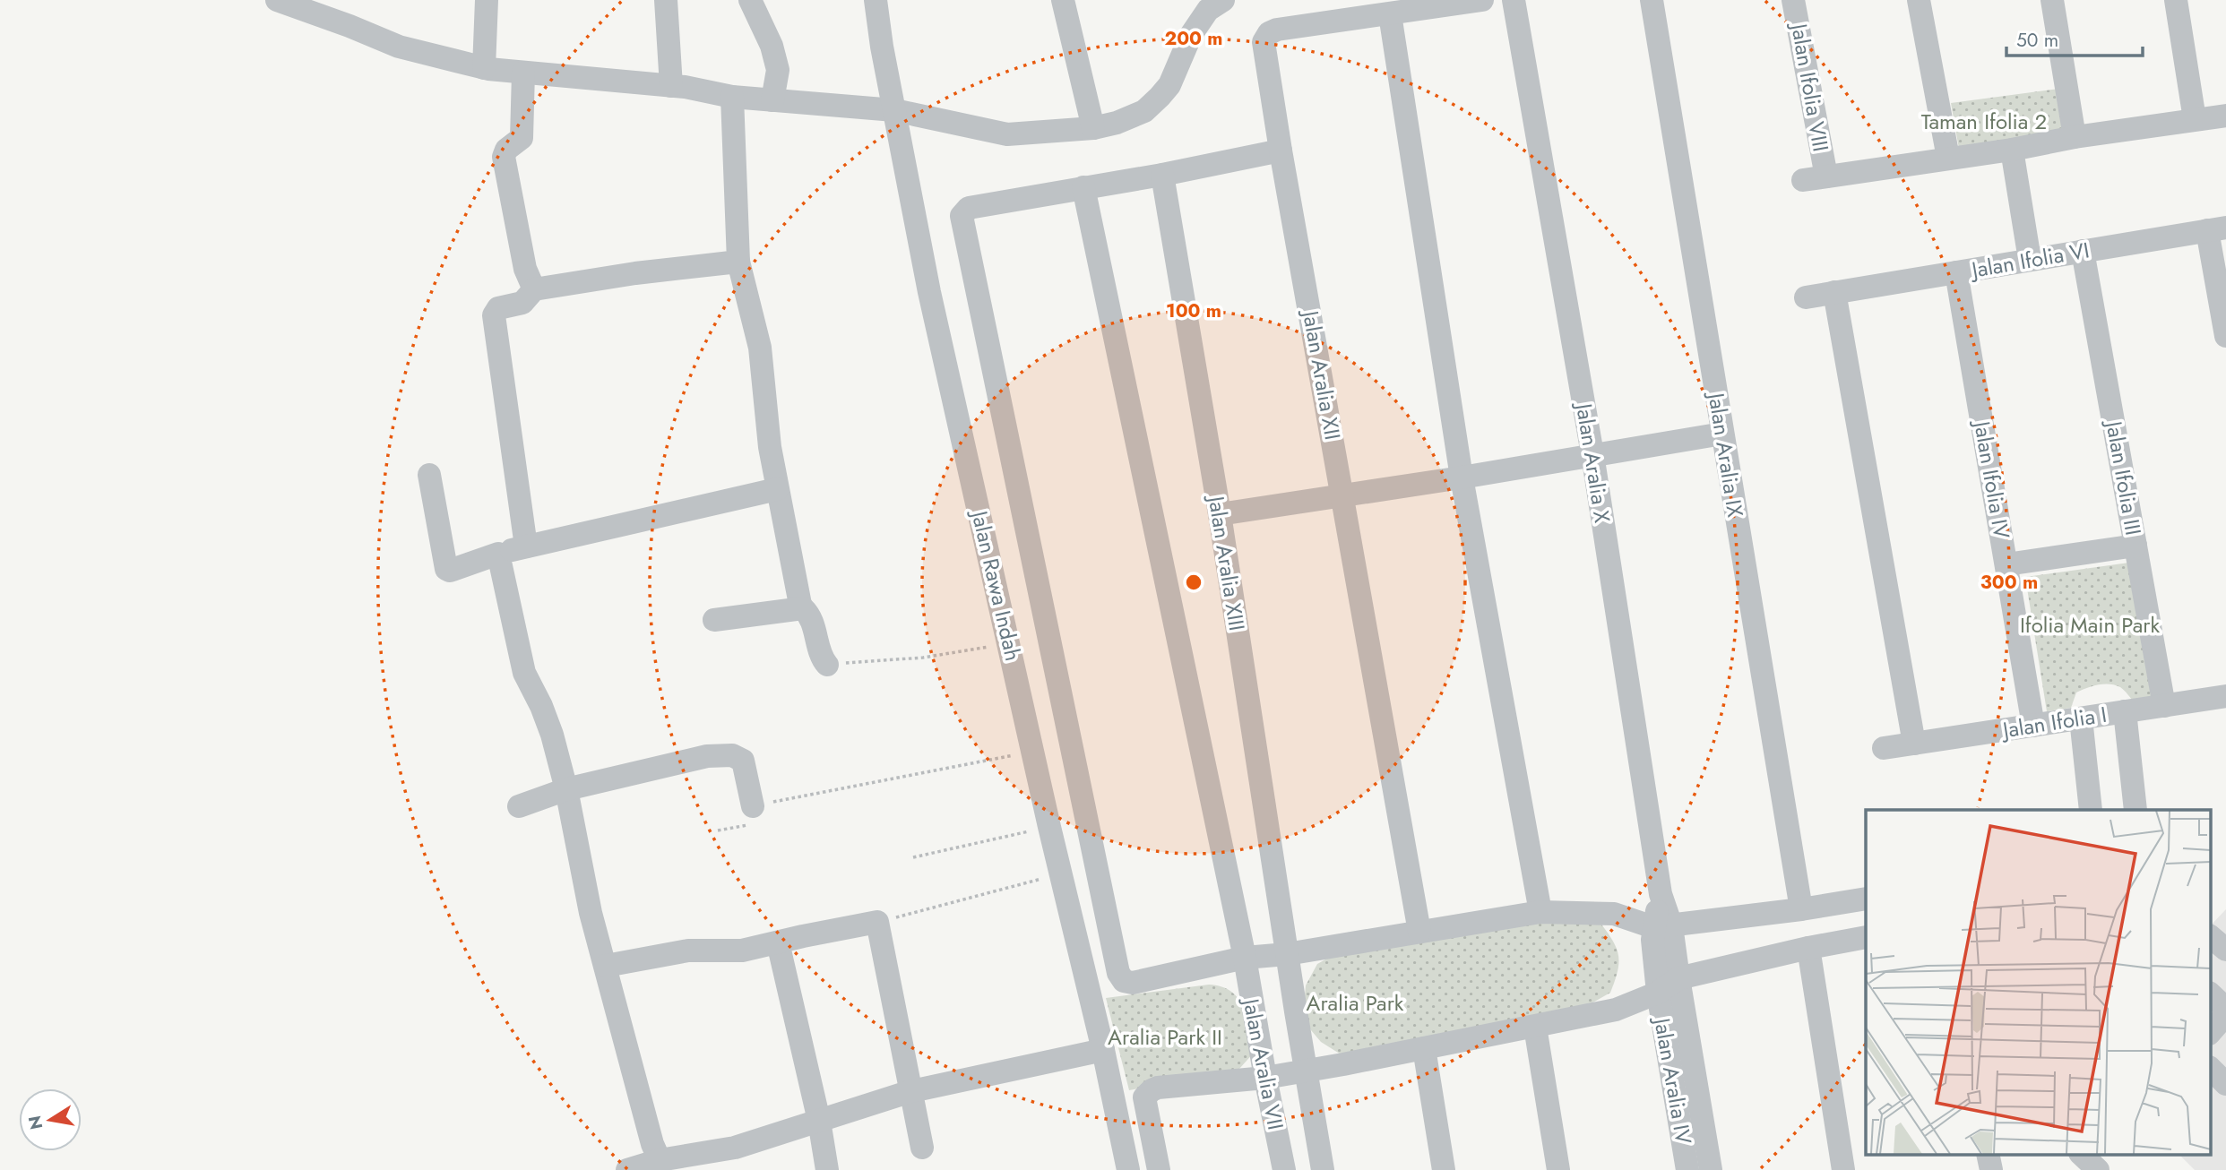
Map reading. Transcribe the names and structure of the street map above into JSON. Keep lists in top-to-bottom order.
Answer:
{
  "streets": {
    "street": [
      "Jalan Ifolia VIII",
      "Jalan Ifolia VI",
      "Jalan Aralia XII",
      "Jalan Aralia IX",
      "Jalan Aralia X",
      "Jalan Ifolia III",
      "Jalan Ifolia IV",
      "Jalan Aralia XIII",
      "Jalan Rawa Indah",
      "Jalan Ifolia I",
      "Jalan Aralia VII",
      "Jalan Aralia IV"
    ]
  },
  "crossings": [
    ["Jalan Ifolia VI", "Jalan Ifolia III"],
    ["Jalan Ifolia VI", "Jalan Ifolia IV"],
    ["Jalan Aralia X", "Jalan Aralia IV"],
    ["Jalan Ifolia III", "Jalan Ifolia I"],
    ["Jalan Ifolia IV", "Jalan Ifolia I"],
    ["Jalan Aralia XIII", "Jalan Aralia VII"]
  ],
  "parks": [
    "Taman Ifolia 2",
    "Ifolia Main Park",
    "Aralia Park",
    "Aralia Park II"
  ],
  "scale_bar": "50 m",
  "north": "left",
  "rings": ["200 m", "100 m", "300 m"]
}
